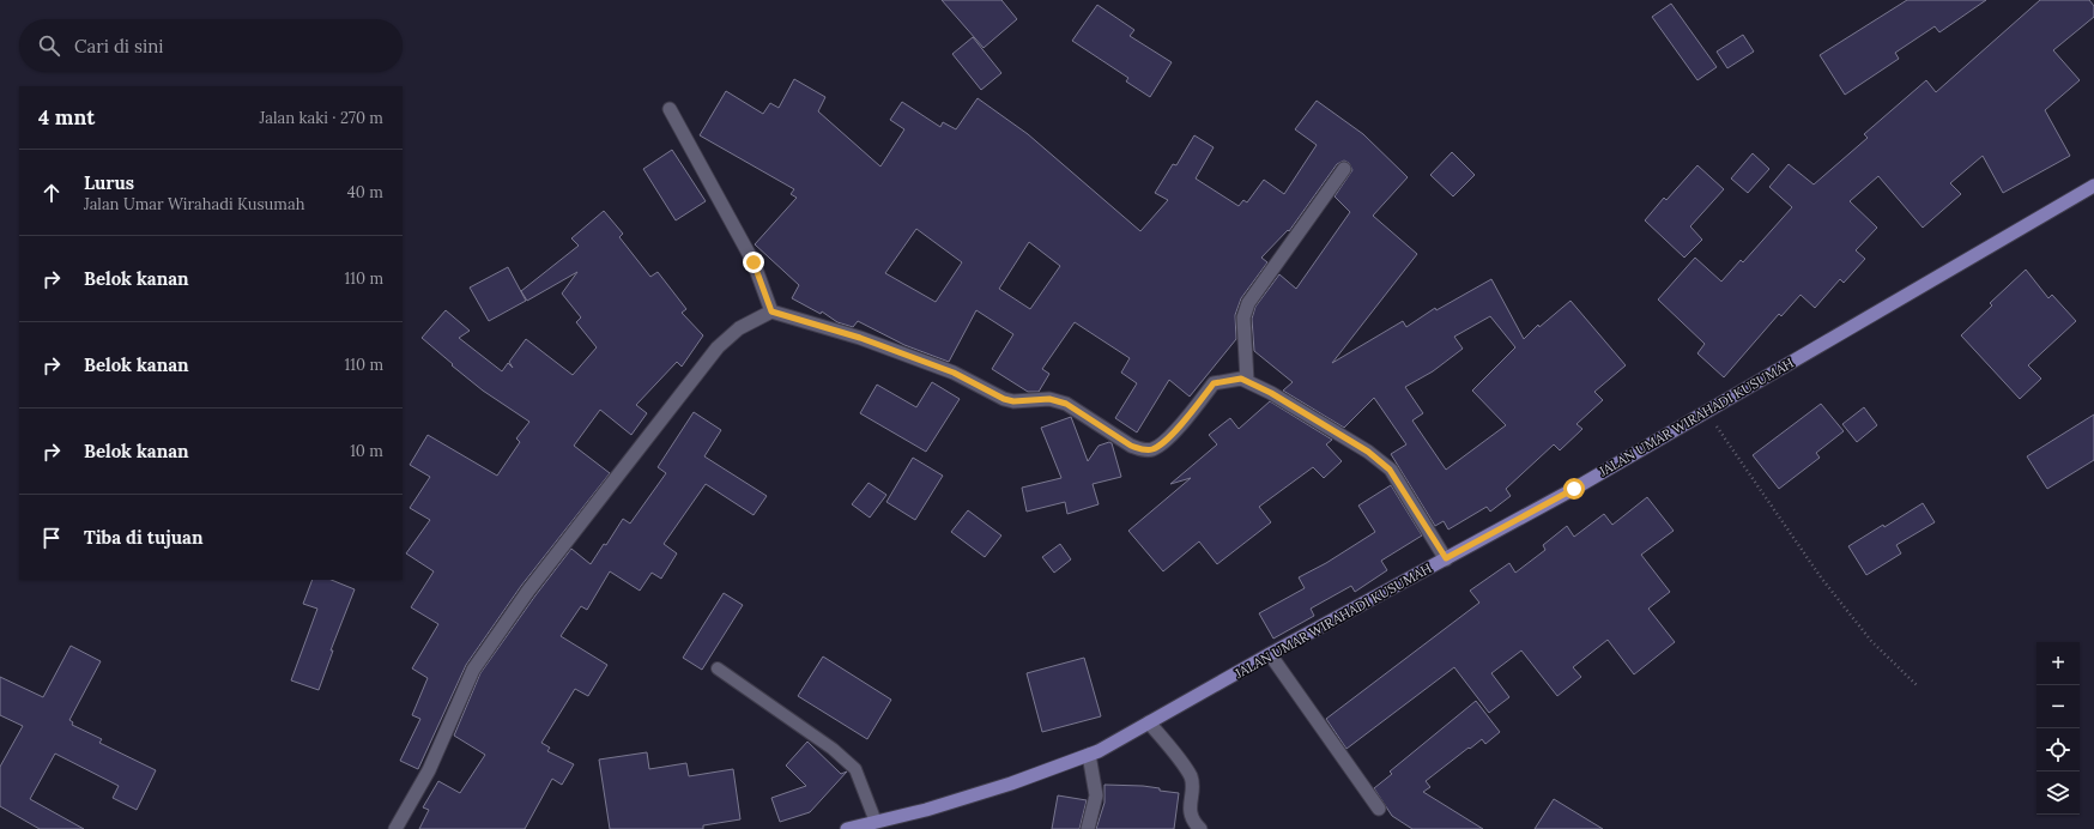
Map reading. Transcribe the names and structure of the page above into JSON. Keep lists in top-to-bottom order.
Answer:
{
  "streets": {
    "main road": ["JALAN UMAR WIRAHADI KUSUMAH"]
  },
  "page": {
    "search": "Cari di sini",
    "heading": ["4 mnt", "Jalan kaki · 270 m"],
    "list": [
      ["Lurus", "Jalan Umar Wirahadi Kusumah", "40 m"],
      ["Belok kanan", "110 m"],
      ["Belok kanan", "110 m"],
      ["Belok kanan", "10 m"],
      "Tiba di tujuan"
    ],
    "map_buttons": ["+", "−"]
  }
}
